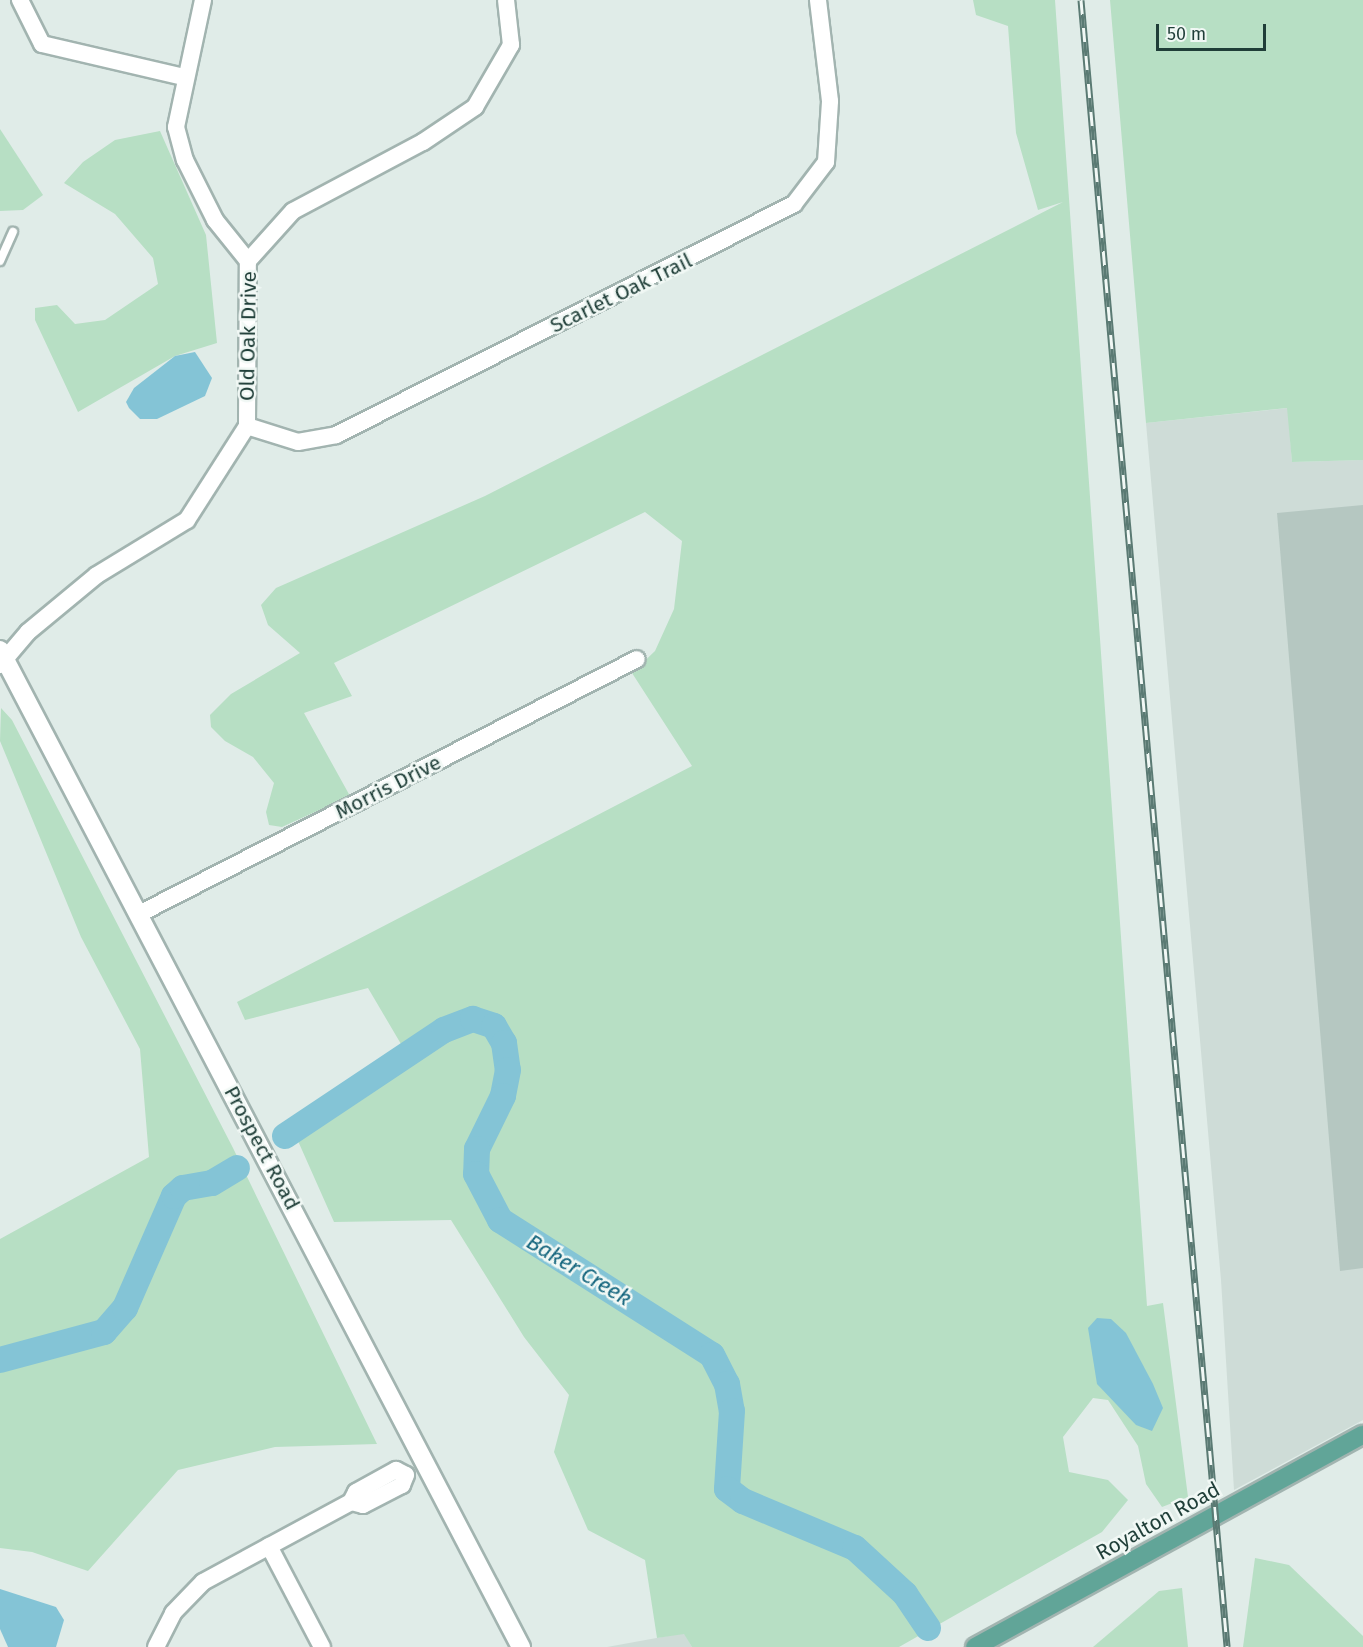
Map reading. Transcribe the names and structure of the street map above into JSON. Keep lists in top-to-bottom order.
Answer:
{
  "streets": {
    "main road": ["Royalton Road"],
    "street": [
      "Scarlet Oak Trail",
      "Old Oak Drive",
      "Morris Drive",
      "Prospect Road"
    ]
  },
  "crossings": [
    ["Scarlet Oak Trail", "Old Oak Drive"],
    ["Old Oak Drive", "Prospect Road"],
    ["Morris Drive", "Prospect Road"]
  ],
  "water": ["Baker Creek"],
  "scale_bar": "50 m"
}
